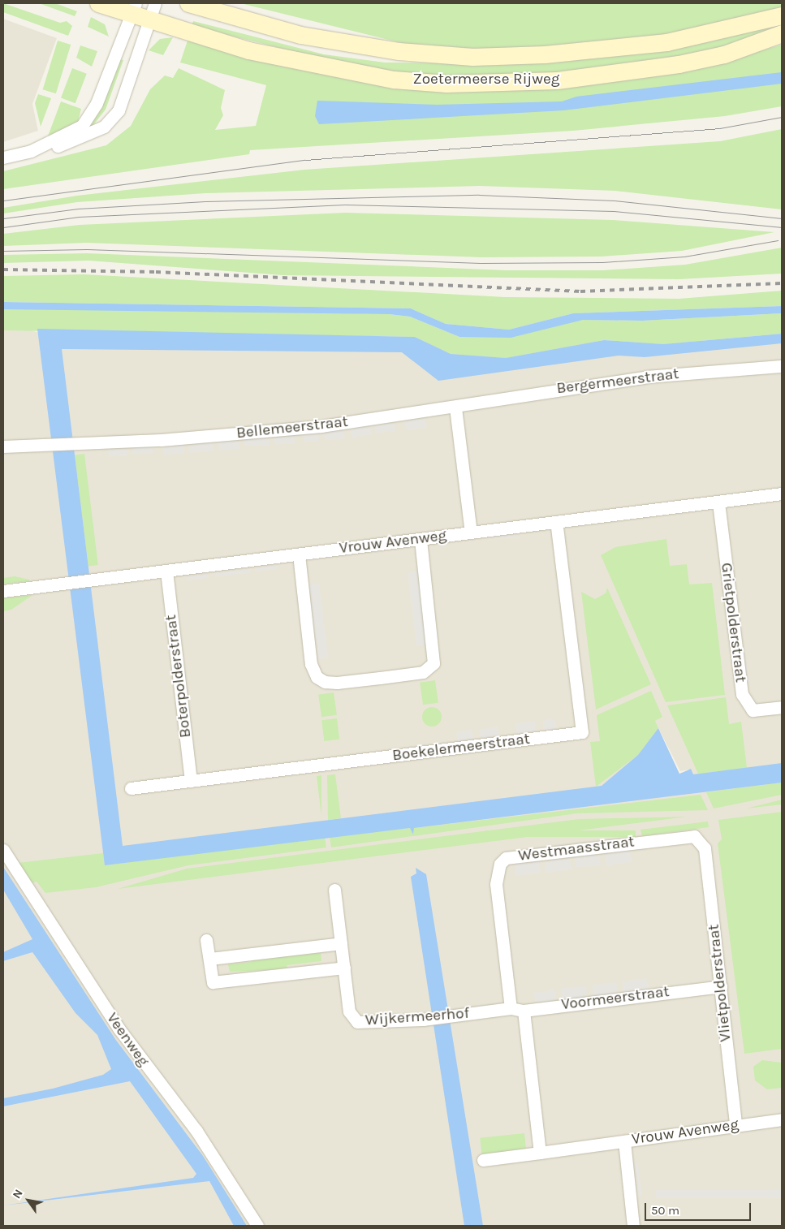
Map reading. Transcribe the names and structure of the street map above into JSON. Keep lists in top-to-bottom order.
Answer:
{
  "streets": {
    "main road": ["Zoetermeerse Rijweg"],
    "street": [
      "Bergermeerstraat",
      "Bellemeerstraat",
      "Vrouw Avenweg",
      "Grietpolderstraat",
      "Boterpolderstraat",
      "Boekelermeerstraat",
      "Westmaasstraat",
      "Vlietpolderstraat",
      "Voormeerstraat",
      "Wijkermeerhof",
      "Veenweg"
    ]
  },
  "crossings": [
    ["Bergermeerstraat", "Bellemeerstraat"],
    ["Vrouw Avenweg", "Grietpolderstraat"],
    ["Vrouw Avenweg", "Boterpolderstraat"],
    ["Vrouw Avenweg", "Boekelermeerstraat"],
    ["Vrouw Avenweg", "Vlietpolderstraat"],
    ["Boterpolderstraat", "Boekelermeerstraat"],
    ["Westmaasstraat", "Vlietpolderstraat"],
    ["Westmaasstraat", "Voormeerstraat"],
    ["Westmaasstraat", "Wijkermeerhof"],
    ["Vlietpolderstraat", "Voormeerstraat"],
    ["Voormeerstraat", "Wijkermeerhof"]
  ],
  "scale_bar": "50 m",
  "north": "top left"
}
